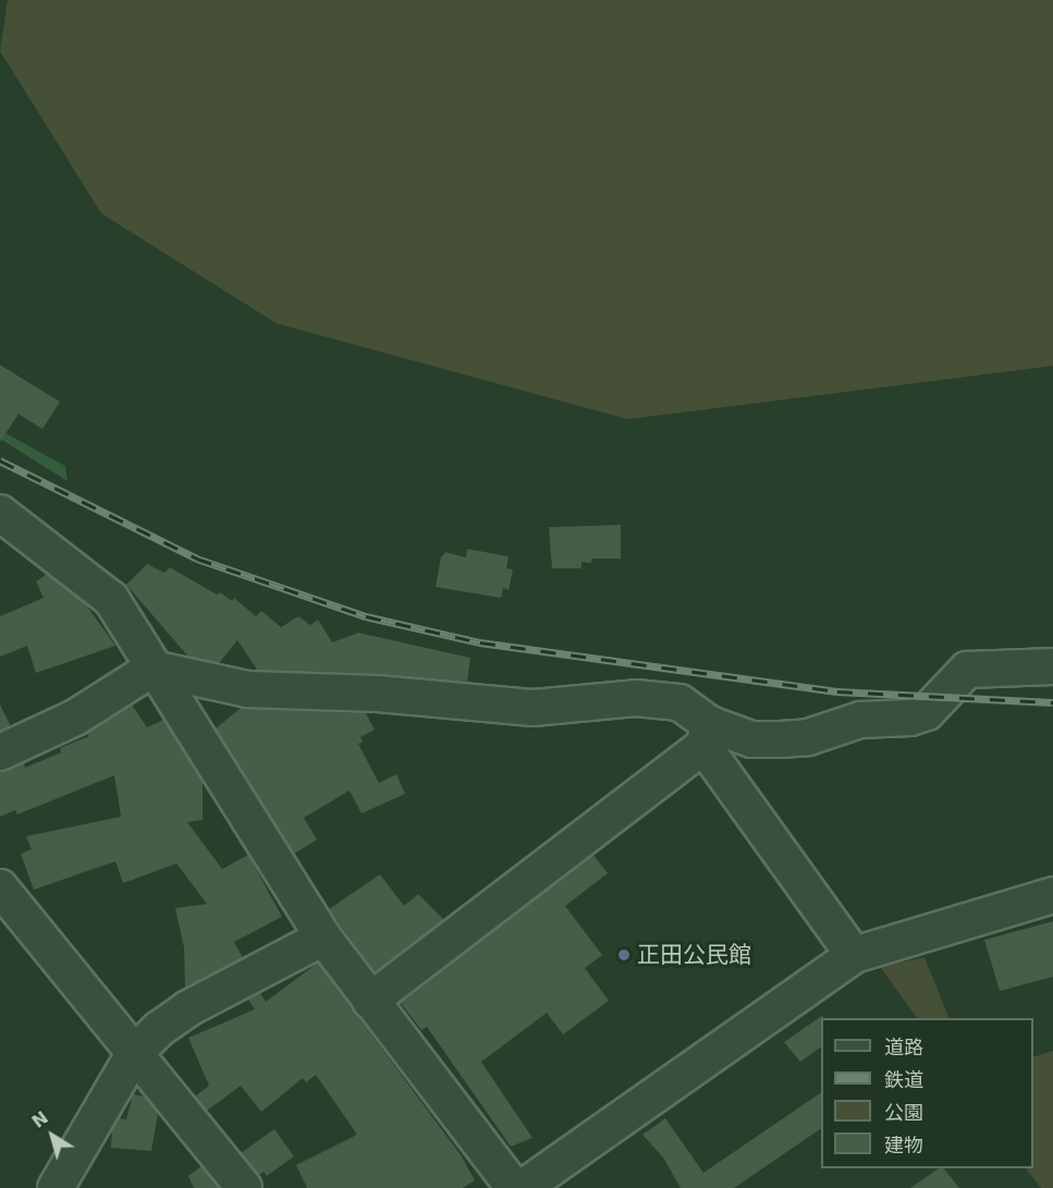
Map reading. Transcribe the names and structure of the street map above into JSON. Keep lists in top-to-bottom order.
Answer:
{
  "places": ["正田公民館"],
  "legend": [
    "道路",
    "鉄道",
    "公園",
    "建物"
  ],
  "north": "top left"
}
